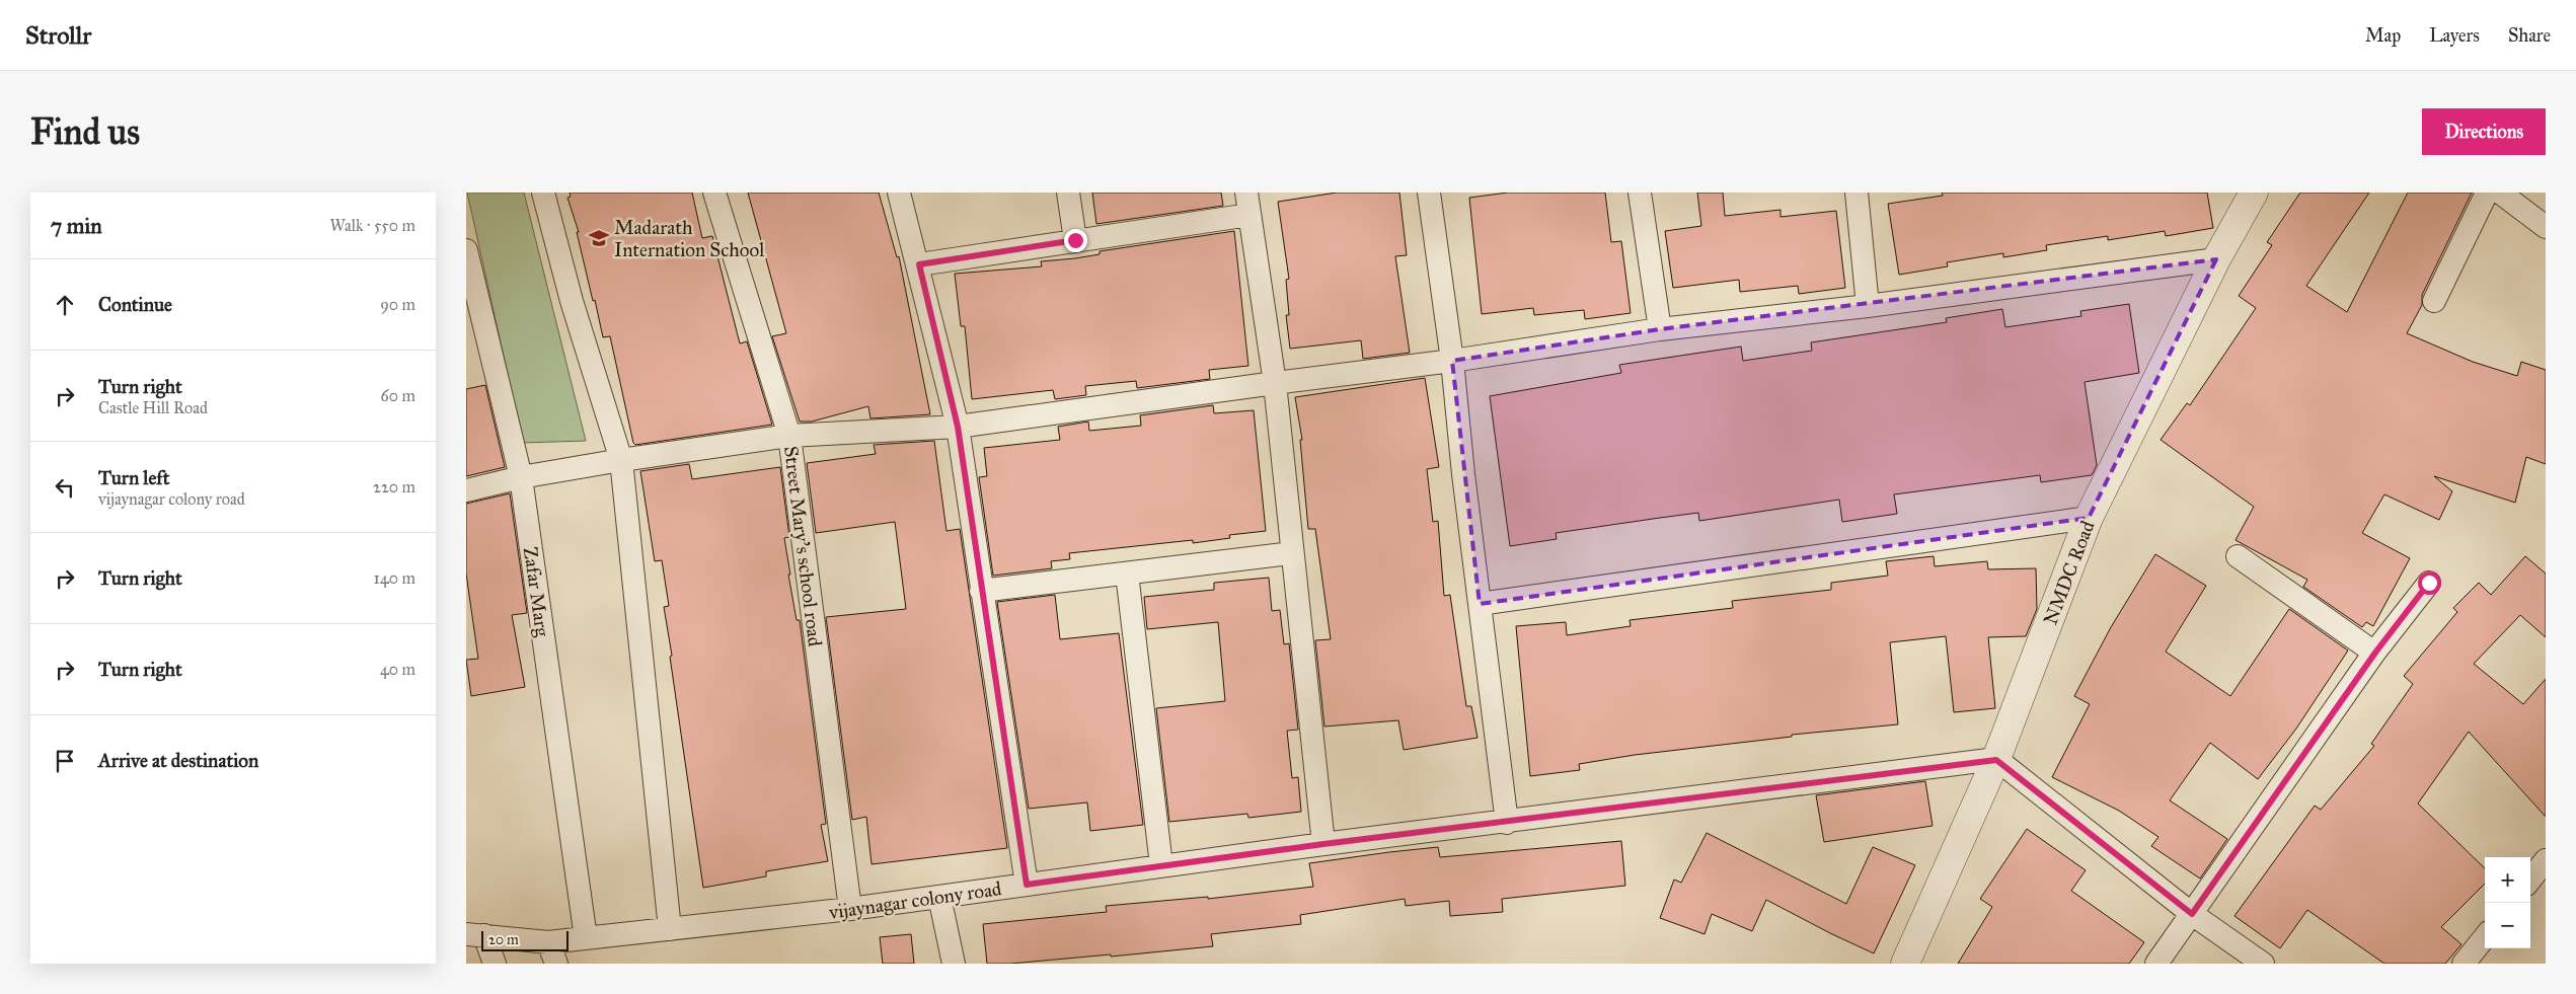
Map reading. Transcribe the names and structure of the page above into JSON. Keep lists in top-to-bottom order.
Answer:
{
  "streets": {
    "street": [
      "Street Mary's school road",
      "NMDC Road",
      "Zafar Marg",
      "vijaynagar colony road"
    ]
  },
  "crossings": [
    ["Street Mary's school road", "vijaynagar colony road"],
    ["NMDC Road", "vijaynagar colony road"],
    ["Zafar Marg", "vijaynagar colony road"]
  ],
  "places": {
    "school or university": ["Madarath Internation School"]
  },
  "scale_bar": "20 m",
  "page": {
    "header": "Strollr",
    "nav": ["Map", "Layers", "Share"],
    "buttons": "Directions",
    "title": "Find us",
    "heading": ["7 min", "Walk · 550 m"],
    "list": [
      ["Continue", "90 m"],
      ["Turn right", "Castle Hill Road", "60 m"],
      ["Turn left", "vijaynagar colony road", "220 m"],
      ["Turn right", "140 m"],
      ["Turn right", "40 m"],
      "Arrive at destination"
    ],
    "map_buttons": ["+", "−"],
    "scale": "20 m"
  }
}
